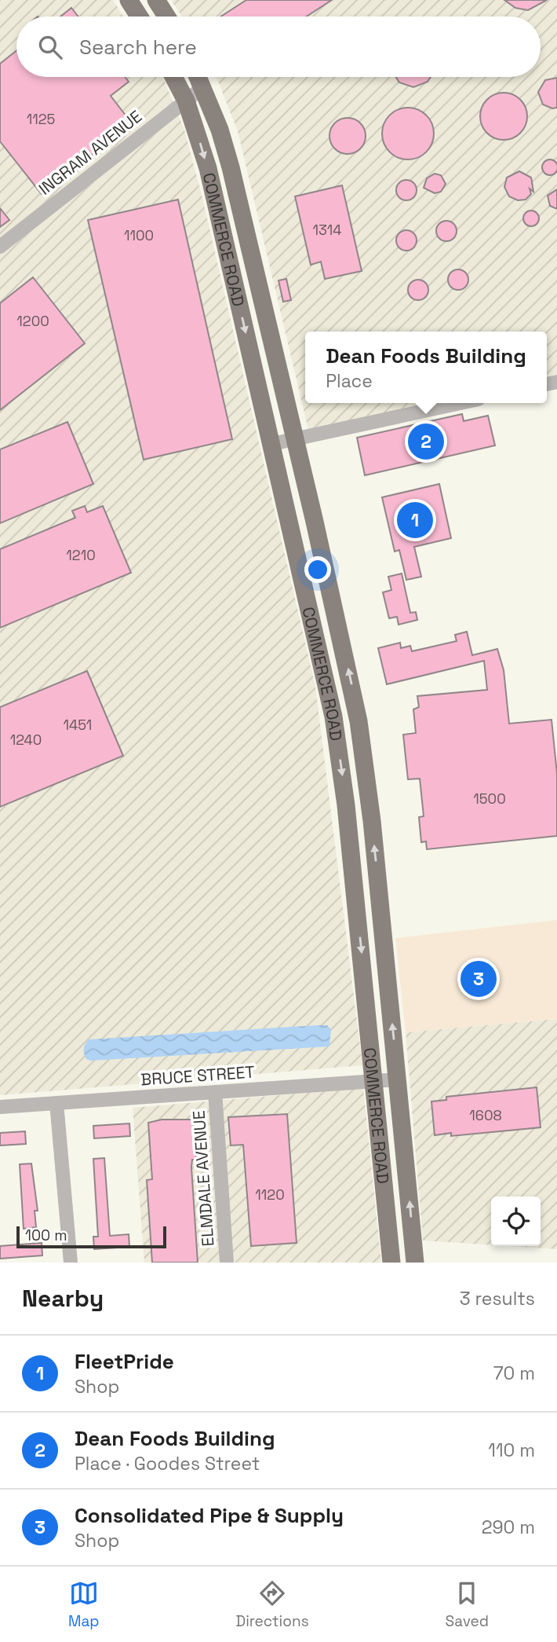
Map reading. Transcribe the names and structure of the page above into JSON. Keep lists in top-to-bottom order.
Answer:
{
  "streets": {
    "main road": ["COMMERCE ROAD"],
    "street": ["INGRAM AVENUE", "BRUCE STREET", "ELMDALE AVENUE"]
  },
  "crossings": [
    ["INGRAM AVENUE", "COMMERCE ROAD"],
    ["COMMERCE ROAD", "BRUCE STREET"],
    ["BRUCE STREET", "ELMDALE AVENUE"]
  ],
  "house_numbers": [
    "1125",
    "1314",
    "1100",
    "1200",
    "1210",
    "1451",
    "1240",
    "1500",
    "1608",
    "1120"
  ],
  "scale_bar": "100 m",
  "page": {
    "search": "Search here",
    "popup": ["Dean Foods Building", "Place"],
    "pins": ["2", "1", "3"],
    "scale": "100 m",
    "heading": ["Nearby", "3 results"],
    "list": [
      {
        "mark": "1",
        "name": "FleetPride",
        "note": "Shop",
        "value": "70 m"
      },
      {
        "mark": "2",
        "name": "Dean Foods Building",
        "note": "Place · Goodes Street",
        "value": "110 m"
      },
      {
        "mark": "3",
        "name": "Consolidated Pipe & Supply",
        "note": "Shop",
        "value": "290 m"
      }
    ],
    "nav": ["Map", "Directions", "Saved"]
  }
}
